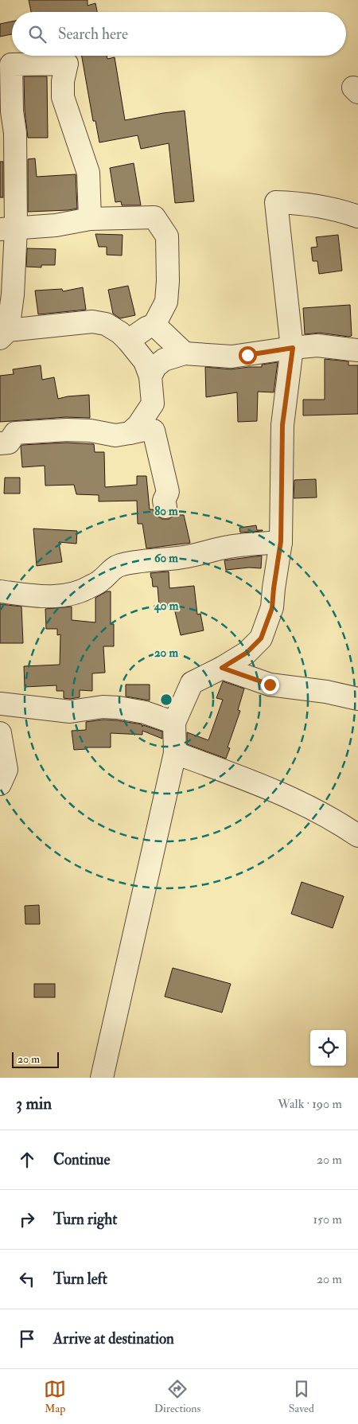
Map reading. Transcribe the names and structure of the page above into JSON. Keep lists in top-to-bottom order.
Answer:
{
  "scale_bar": "20 m",
  "page": {
    "search": "Search here",
    "scale": "20 m",
    "heading": ["3 min", "Walk · 190 m"],
    "list": [
      ["Continue", "20 m"],
      ["Turn right", "150 m"],
      ["Turn left", "20 m"],
      "Arrive at destination"
    ],
    "nav": ["Map", "Directions", "Saved"]
  },
  "rings": [
    "80 m",
    "60 m",
    "40 m",
    "20 m"
  ]
}
